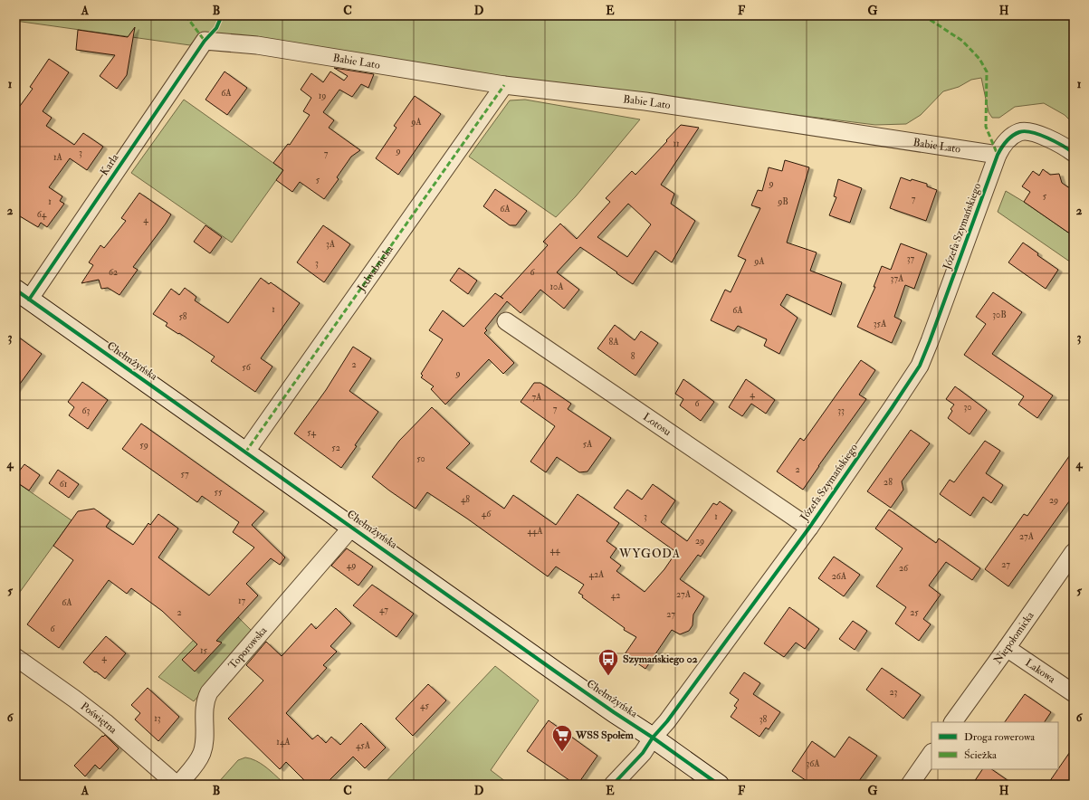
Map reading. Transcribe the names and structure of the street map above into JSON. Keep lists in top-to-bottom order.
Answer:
{
  "streets": {
    "street": [
      "Babie Lato",
      "Karla",
      "Józefa Szymańskiego",
      "Jedwabnicka",
      "Chełmżyńska",
      "Lotosu",
      "Niepołomicka",
      "Toporowska",
      "Lakowa",
      "Poświętna"
    ]
  },
  "crossings": [
    ["Babie Lato", "Karla"],
    ["Babie Lato", "Józefa Szymańskiego"],
    ["Babie Lato", "Jedwabnicka"],
    ["Karla", "Chełmżyńska"],
    ["Józefa Szymańskiego", "Chełmżyńska"],
    ["Józefa Szymańskiego", "Lotosu"],
    ["Jedwabnicka", "Chełmżyńska"],
    ["Chełmżyńska", "Toporowska"],
    ["Niepołomicka", "Lakowa"],
    ["Toporowska", "Poświętna"]
  ],
  "districts": ["WYGODA"],
  "places": {
    "bus stop": ["Szymańskiego 02"],
    "supermarket": ["WSS Społem"]
  },
  "house_numbers": [
    "6A",
    "19",
    "9A",
    "11",
    "9",
    "3",
    "7",
    "1A",
    "5",
    "9",
    "5",
    "7",
    "1",
    "9B",
    "6A",
    "64",
    "4",
    "3A",
    "37",
    "9A",
    "3",
    "62",
    "6",
    "37A",
    "10A",
    "1",
    "6A",
    "30B",
    "58",
    "35A",
    "8A",
    "8",
    "2",
    "56",
    "9",
    "4",
    "7A",
    "6",
    "30",
    "7",
    "63",
    "33",
    "54",
    "5A",
    "59",
    "52",
    "50",
    "2",
    "57",
    "28",
    "61",
    "55",
    "48",
    "29",
    "46",
    "3",
    "1",
    "44A",
    "27A",
    "29",
    "44",
    "27",
    "49",
    "26",
    "42A",
    "26A",
    "27A",
    "42",
    "17",
    "6A",
    "47",
    "2",
    "25",
    "27",
    "6",
    "15",
    "4",
    "23",
    "45",
    "13",
    "38",
    "14A",
    "45A",
    "36A"
  ],
  "legend": ["Droga rowerowa", "Ścieżka"],
  "grid": {
    "columns": [
      "A",
      "B",
      "C",
      "D",
      "E",
      "F",
      "G",
      "H"
    ],
    "rows": [
      "1",
      "2",
      "3",
      "4",
      "5",
      "6"
    ]
  }
}
